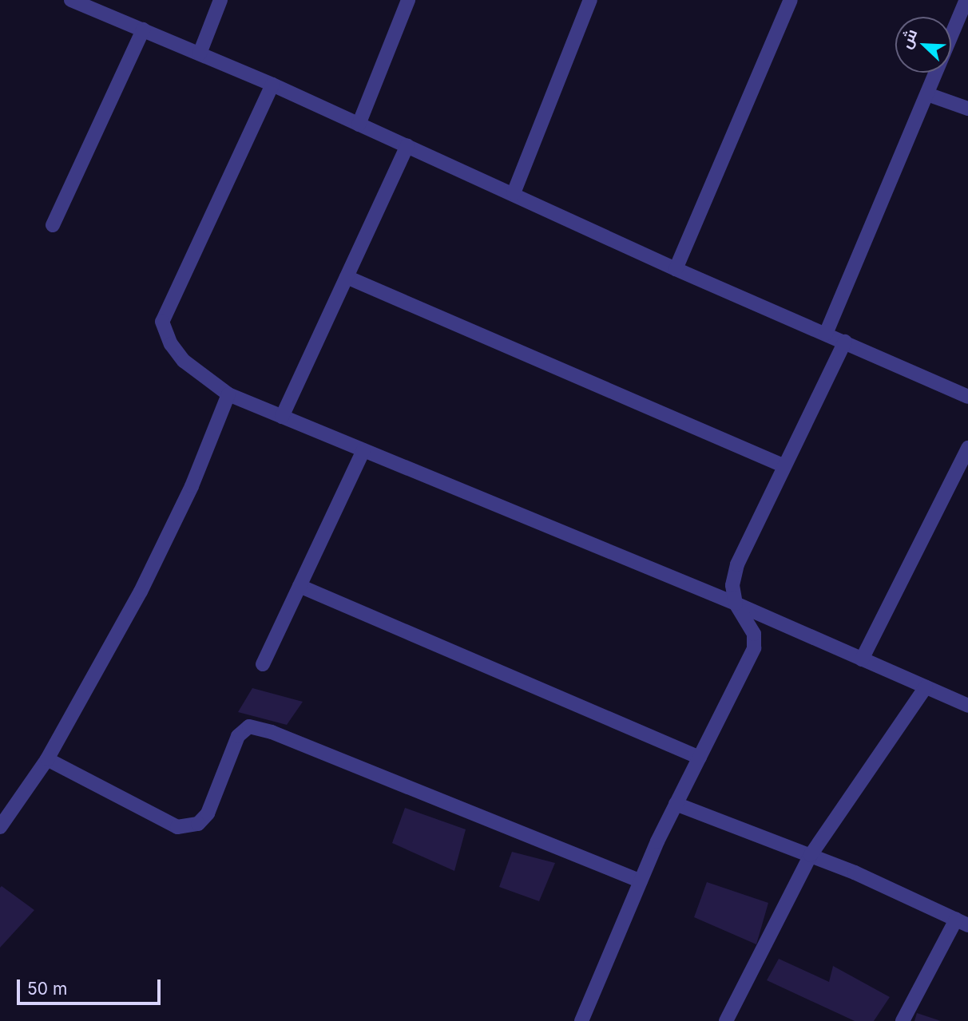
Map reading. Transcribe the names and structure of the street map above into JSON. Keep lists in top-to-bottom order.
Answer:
{
  "scale_bar": "50 m",
  "north": "top left"
}
